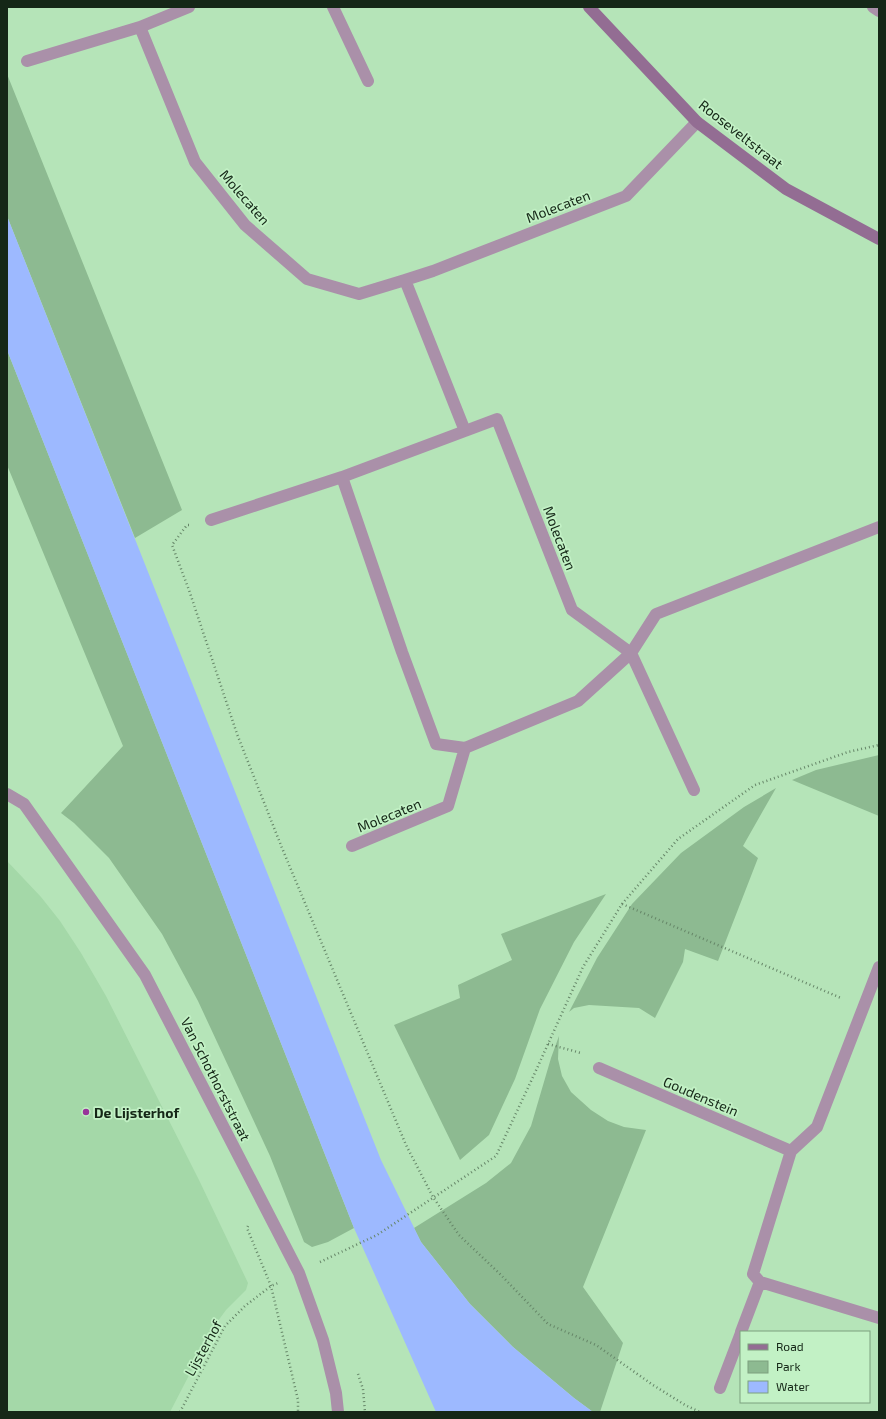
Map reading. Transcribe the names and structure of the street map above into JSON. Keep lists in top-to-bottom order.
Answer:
{
  "streets": {
    "street": [
      "Rooseveltstraat",
      "Molecaten",
      "Van Schothorststraat",
      "Goudenstein"
    ],
    "path": ["Lijsterhof"]
  },
  "crossings": [
    ["Rooseveltstraat", "Molecaten"]
  ],
  "places": ["De Lijsterhof"],
  "legend": ["Road", "Park", "Water"]
}
